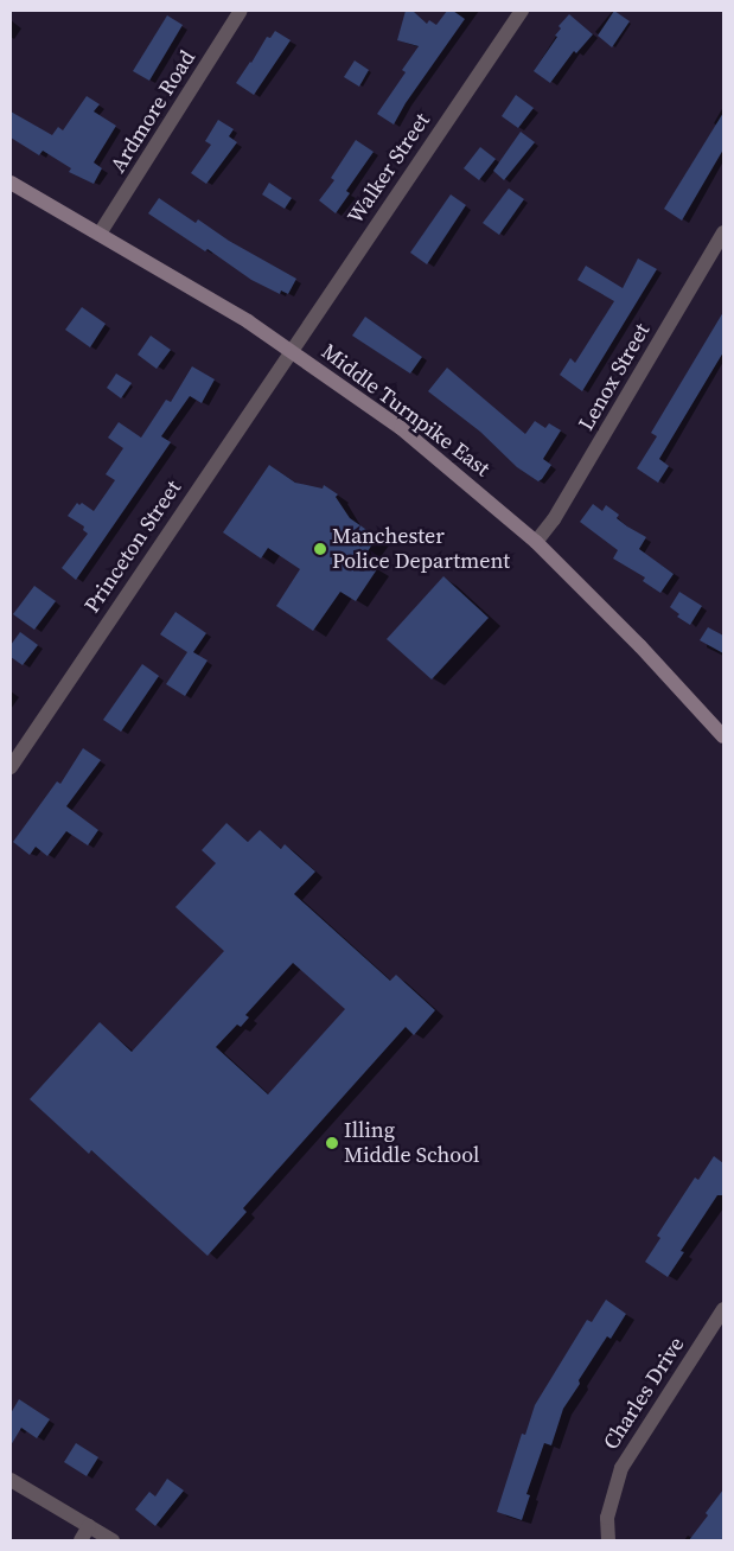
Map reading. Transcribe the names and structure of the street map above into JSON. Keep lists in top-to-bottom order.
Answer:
{
  "streets": {
    "main road": ["Middle Turnpike East"],
    "street": [
      "Ardmore Road",
      "Walker Street",
      "Lenox Street",
      "Princeton Street",
      "Charles Drive"
    ]
  },
  "crossings": [
    ["Ardmore Road", "Middle Turnpike East"],
    ["Walker Street", "Middle Turnpike East"],
    ["Walker Street", "Princeton Street"],
    ["Lenox Street", "Middle Turnpike East"],
    ["Middle Turnpike East", "Princeton Street"]
  ],
  "places": ["Manchester Police Department", "Illing Middle School"]
}
